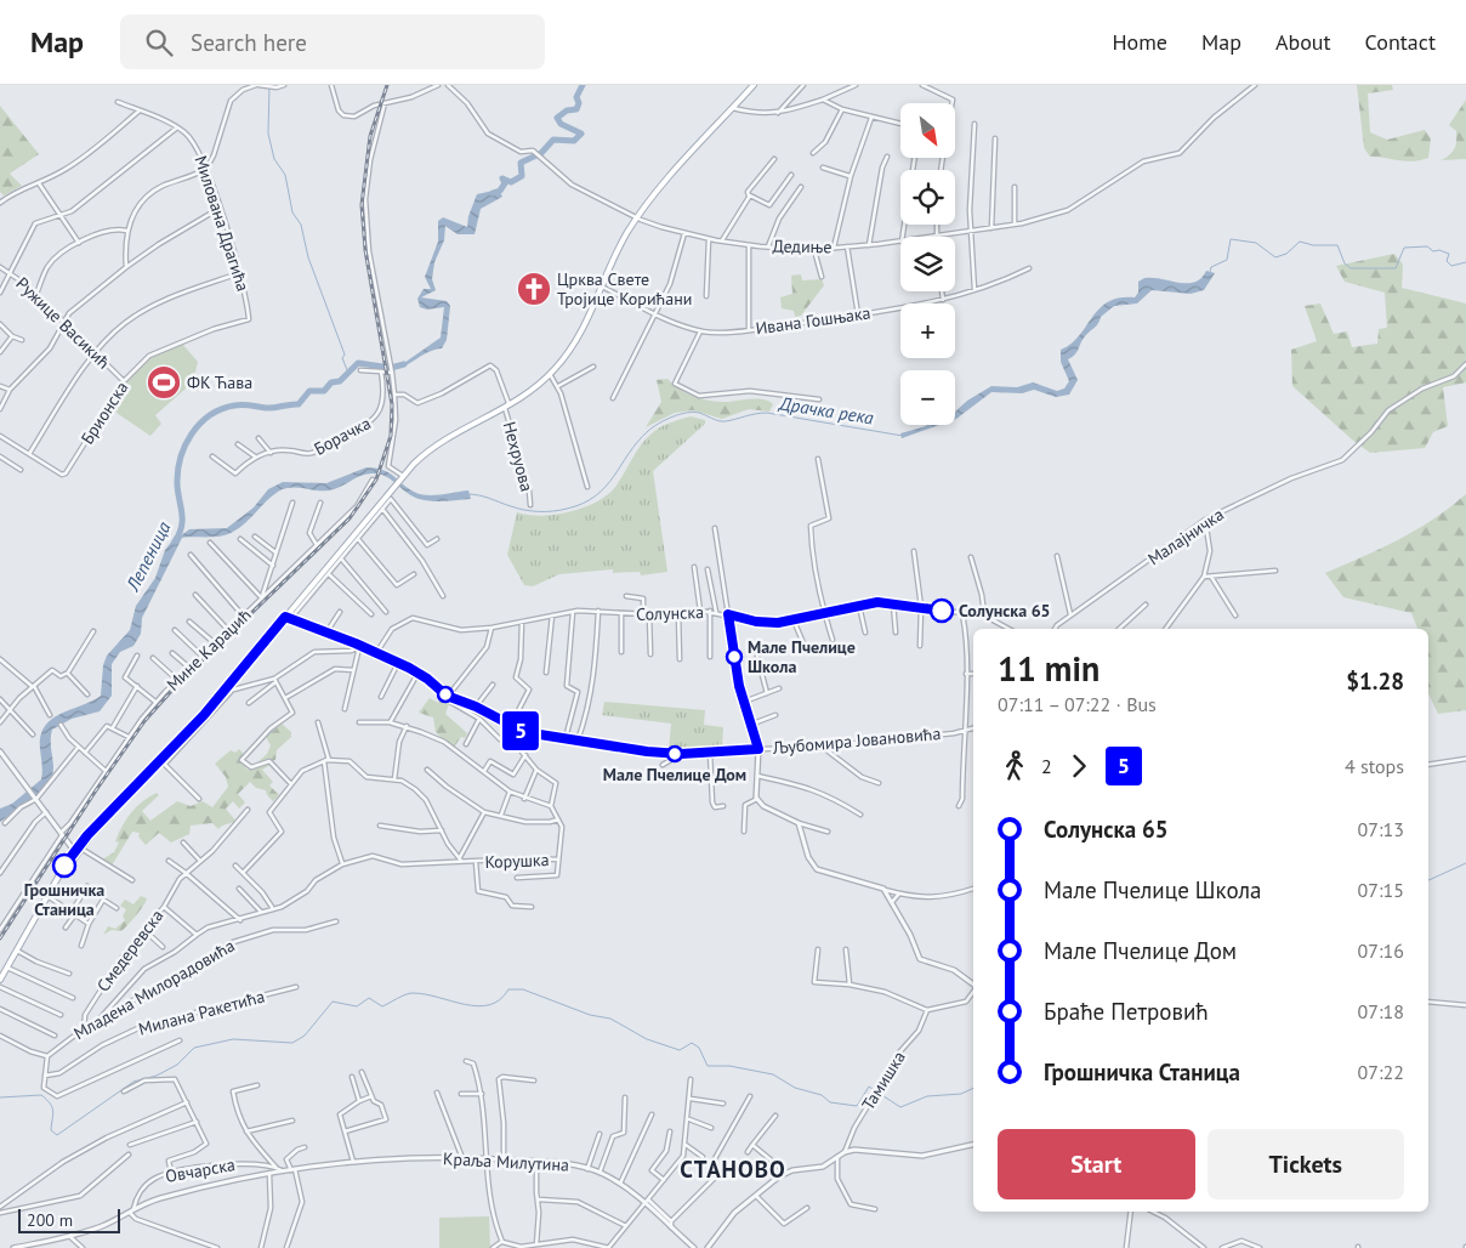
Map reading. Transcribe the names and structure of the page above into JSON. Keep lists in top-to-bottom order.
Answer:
{
  "streets": {
    "street": [
      "Милована Драгића",
      "Дедиње",
      "Ивана Гошњака",
      "Ружице Васикић",
      "Брионска",
      "Борачка",
      "Нехруова",
      "Малајничка",
      "Солунска",
      "Мине Караџић",
      "Љубомира Јовановића",
      "Корушка",
      "Смедеревска",
      "Младена Милорадовића",
      "Милана Ракетића",
      "Тамишка",
      "Краља Милутина",
      "Овчарска"
    ]
  },
  "crossings": [
    ["Милована Драгића", "Брионска"],
    ["Ружице Васикић", "Брионска"],
    ["Солунска", "Љубомира Јовановића"],
    ["Корушка", "Младена Милорадовића"],
    ["Смедеревска", "Младена Милорадовића"],
    ["Краља Милутина", "Овчарска"]
  ],
  "districts": ["СТАНОВО"],
  "water": ["Драчка река", "Лепеница"],
  "places": {
    "church": ["Црква Свете Тројице Корићани"],
    "sports": ["ФК Ћава"],
    "other": [
      "Солунска 65",
      "Мале Пчелице Школа",
      "Мале Пчелице Дом",
      "Грошничка Станица"
    ]
  },
  "lines": ["bus line 5"],
  "scale_bar": "200 m",
  "north": "bottom right",
  "page": {
    "header": "Map",
    "search": "Search here",
    "nav": [
      "Home",
      "Map",
      "About",
      "Contact"
    ],
    "on_map": "5",
    "map_buttons": ["+", "−"],
    "heading": ["11 min", "07:11 – 07:22 · Bus", "$1.28"],
    "legs": ["2", "5", "4 stops"],
    "list": [
      {
        "name": "Солунска 65",
        "value": "07:13"
      },
      {
        "name": "Мале Пчелице Школа",
        "value": "07:15"
      },
      {
        "name": "Мале Пчелице Дом",
        "value": "07:16"
      },
      {
        "name": "Браће Петровић",
        "value": "07:18"
      },
      {
        "name": "Грошничка Станица",
        "value": "07:22"
      }
    ],
    "buttons": ["Start", "Tickets"],
    "scale": "200 m"
  }
}
